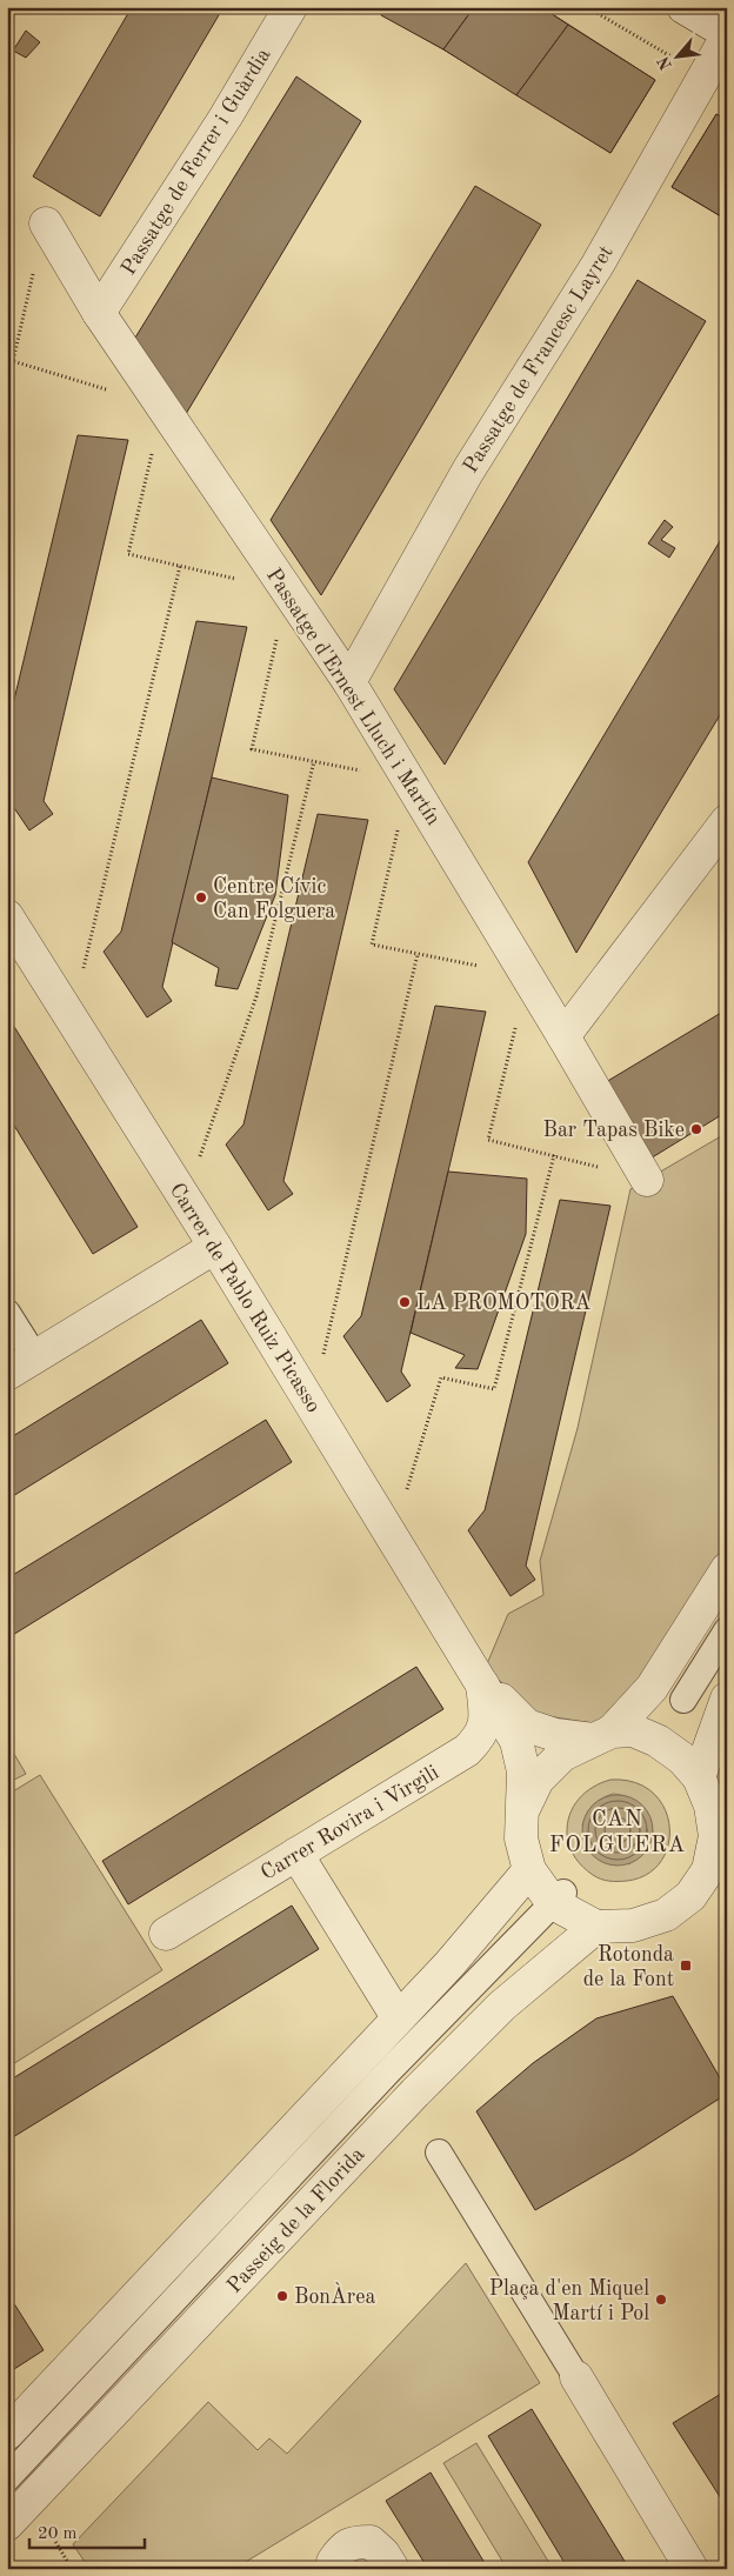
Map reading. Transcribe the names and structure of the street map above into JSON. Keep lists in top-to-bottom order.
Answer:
{
  "streets": {
    "street": [
      "Passatge de Ferrer i Guàrdia",
      "Passatge de Francesc Layret",
      "Passatge d'Ernest Lluch i Martín",
      "Carrer de Pablo Ruiz Picasso",
      "Carrer Rovira i Virgili",
      "Passeig de la Florida"
    ]
  },
  "crossings": [
    ["Passatge de Ferrer i Guàrdia", "Passatge d'Ernest Lluch i Martín"],
    ["Passatge de Francesc Layret", "Passatge d'Ernest Lluch i Martín"],
    ["Carrer de Pablo Ruiz Picasso", "Carrer Rovira i Virgili"],
    ["Carrer de Pablo Ruiz Picasso", "Passeig de la Florida"]
  ],
  "districts": ["CAN FOLGUERA"],
  "places": {
    "other": [
      "Centre Cívic Can Folguera",
      "Bar Tapas Bike",
      "LA PROMOTORA",
      "BonÀrea",
      "Plaça d'en Miquel Martí i Pol"
    ],
    "transit": ["Rotonda de la Font"]
  },
  "scale_bar": "20 m",
  "north": "bottom left"
}
